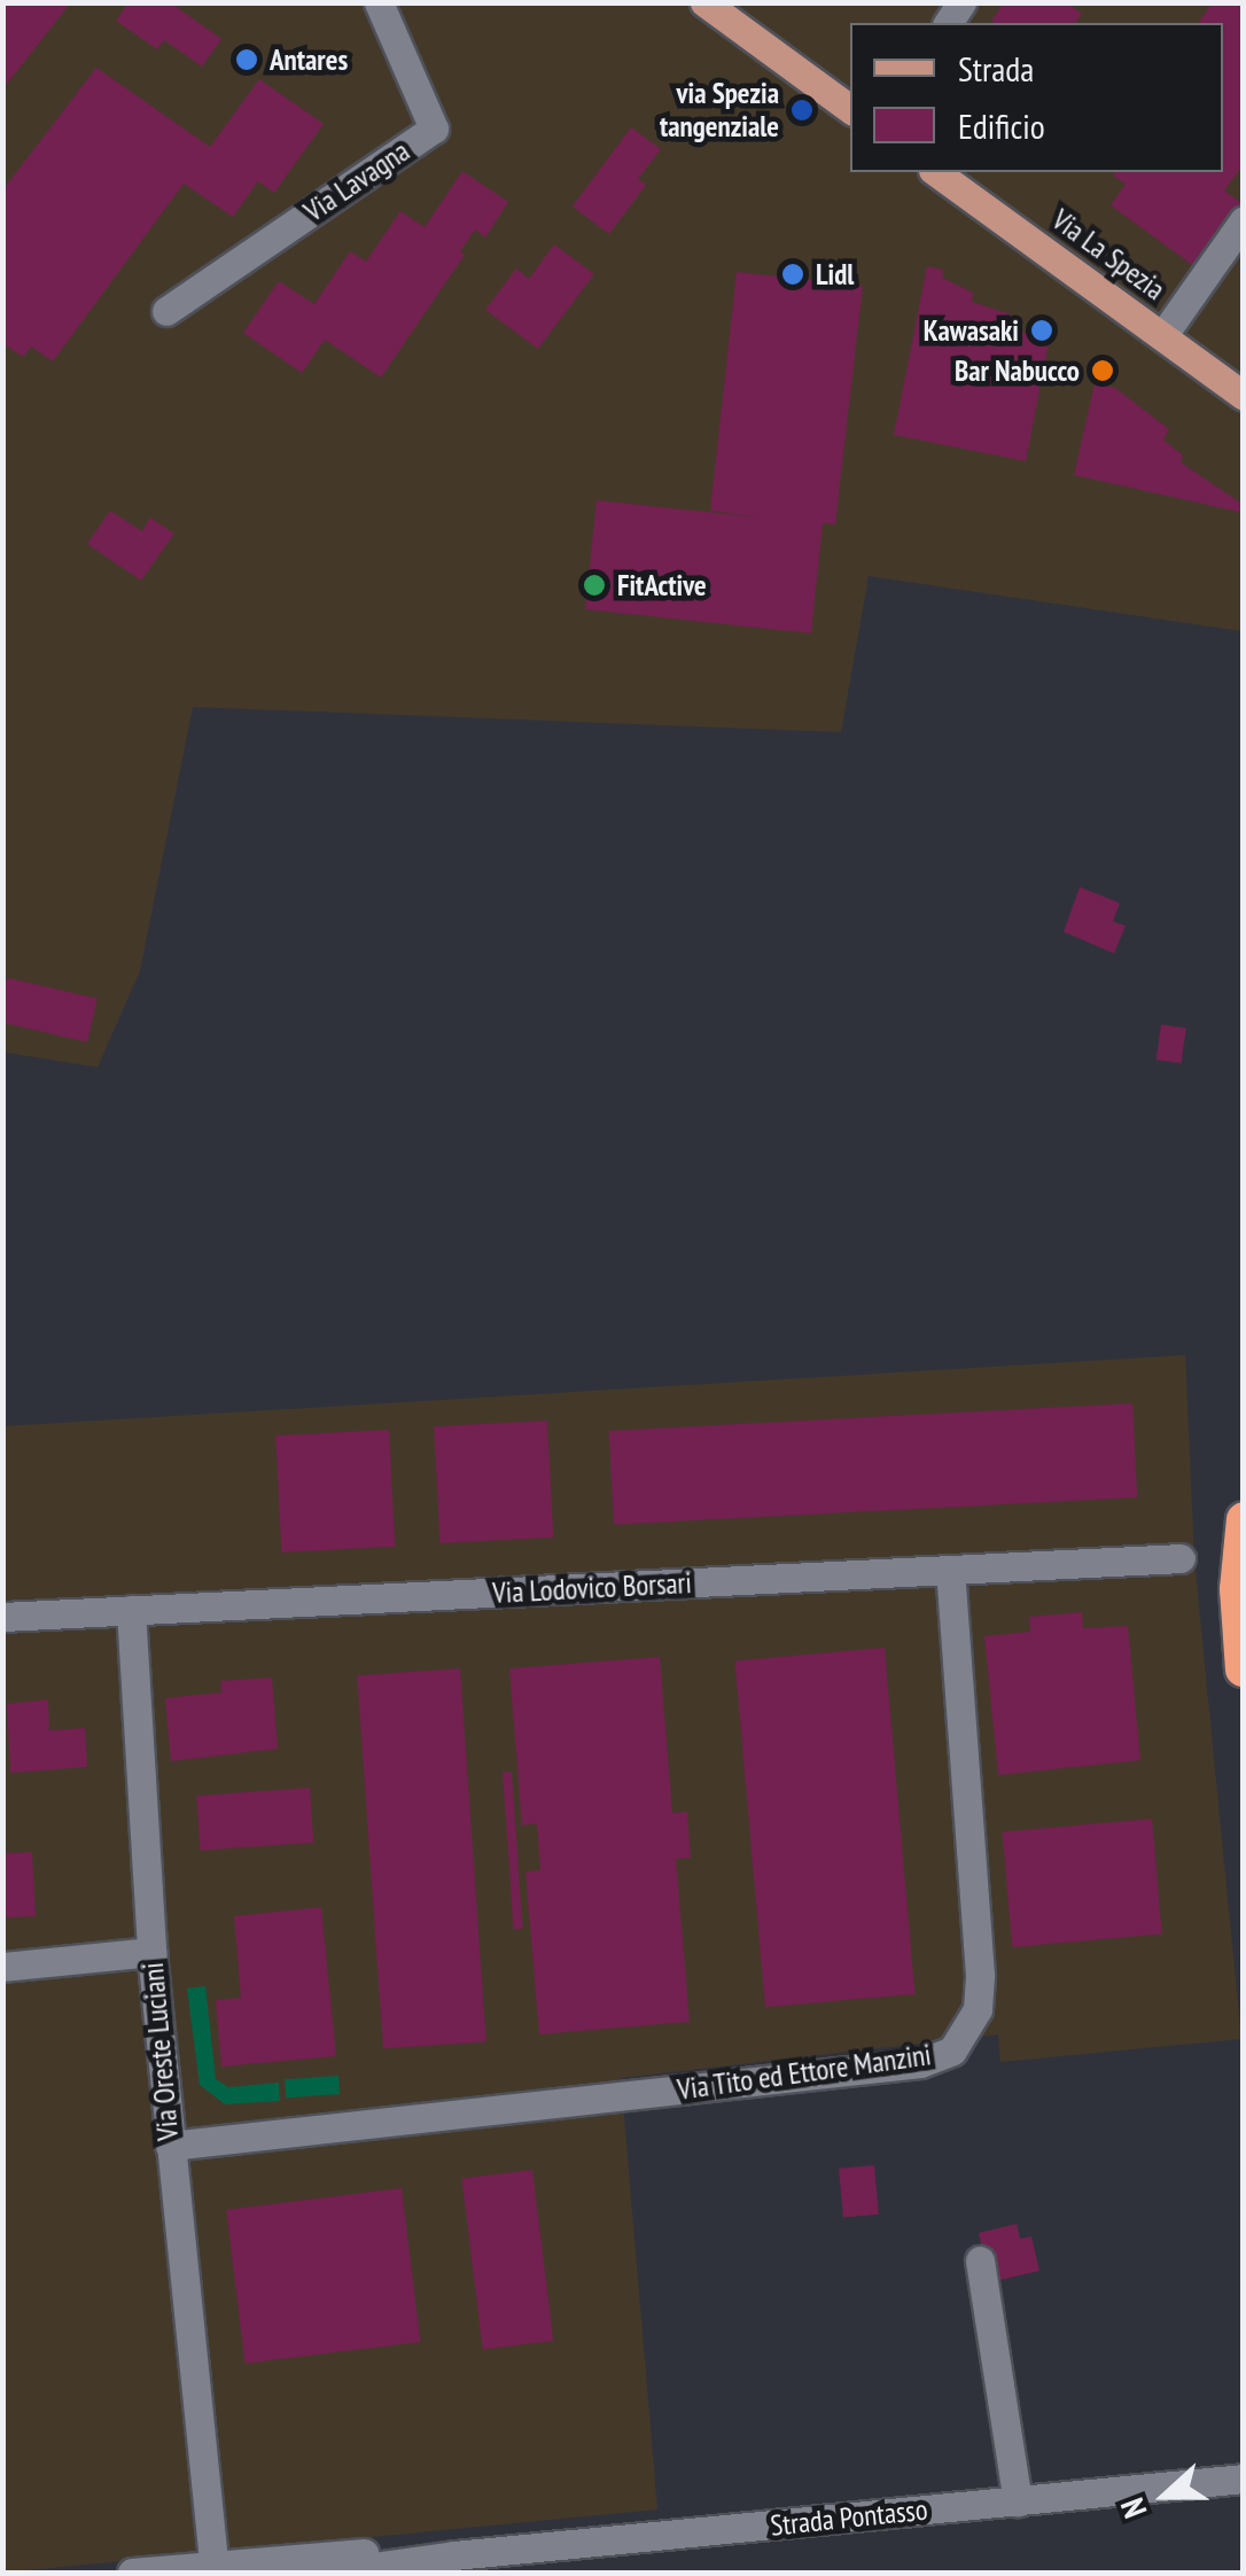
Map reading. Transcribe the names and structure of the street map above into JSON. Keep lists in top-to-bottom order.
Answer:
{
  "streets": {
    "main road": ["Via La Spezia"],
    "street": [
      "Via Lavagna",
      "Via Lodovico Borsari",
      "Via Oreste Luciani",
      "Via Tito ed Ettore Manzini",
      "Strada Pontasso"
    ]
  },
  "crossings": [
    ["Via Lodovico Borsari", "Via Oreste Luciani"],
    ["Via Lodovico Borsari", "Via Tito ed Ettore Manzini"],
    ["Via Oreste Luciani", "Via Tito ed Ettore Manzini"],
    ["Via Oreste Luciani", "Strada Pontasso"]
  ],
  "places": [
    "Antares",
    "via Spezia tangenziale",
    "Lidl",
    "Kawasaki",
    "Bar Nabucco",
    "FitActive"
  ],
  "legend": ["Strada", "Edificio"],
  "north": "left"
}
